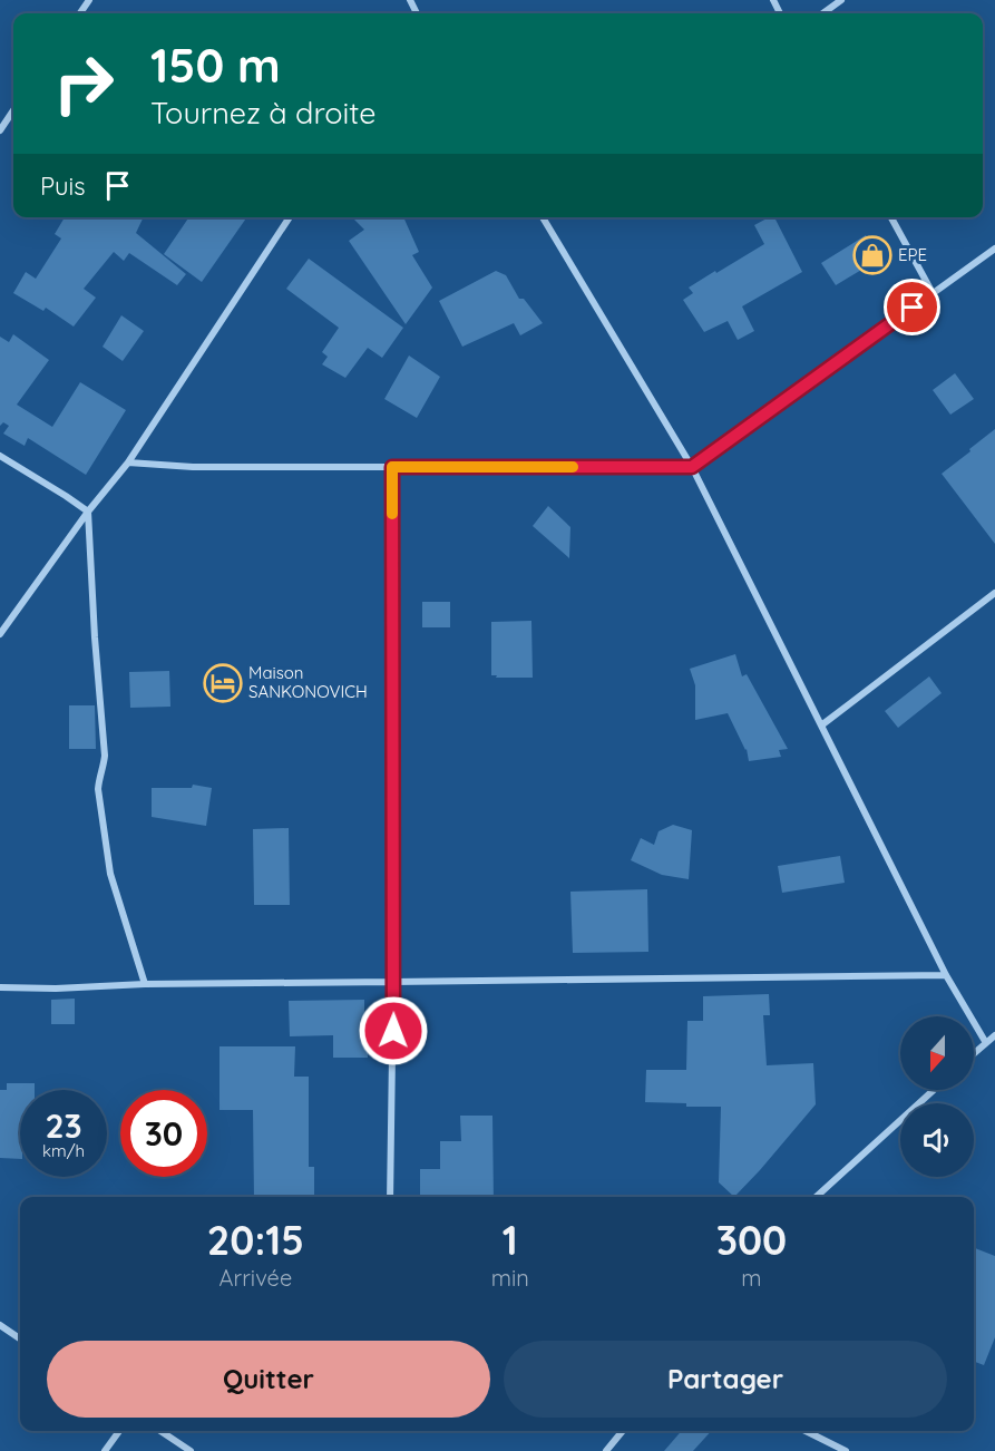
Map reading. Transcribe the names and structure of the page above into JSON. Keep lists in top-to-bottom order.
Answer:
{
  "places": {
    "shop": ["EPE"],
    "hotel": ["Maison SANKONOVICH"]
  },
  "north": "bottom",
  "page": {
    "turn": ["150 m", "Tournez à droite"],
    "then": "Puis",
    "speed": "23 km/h",
    "limit": "30",
    "eta": [
      "20:15",
      "Arrivée",
      "1",
      "min",
      "300",
      "m"
    ],
    "buttons": ["Quitter", "Partager"]
  }
}
